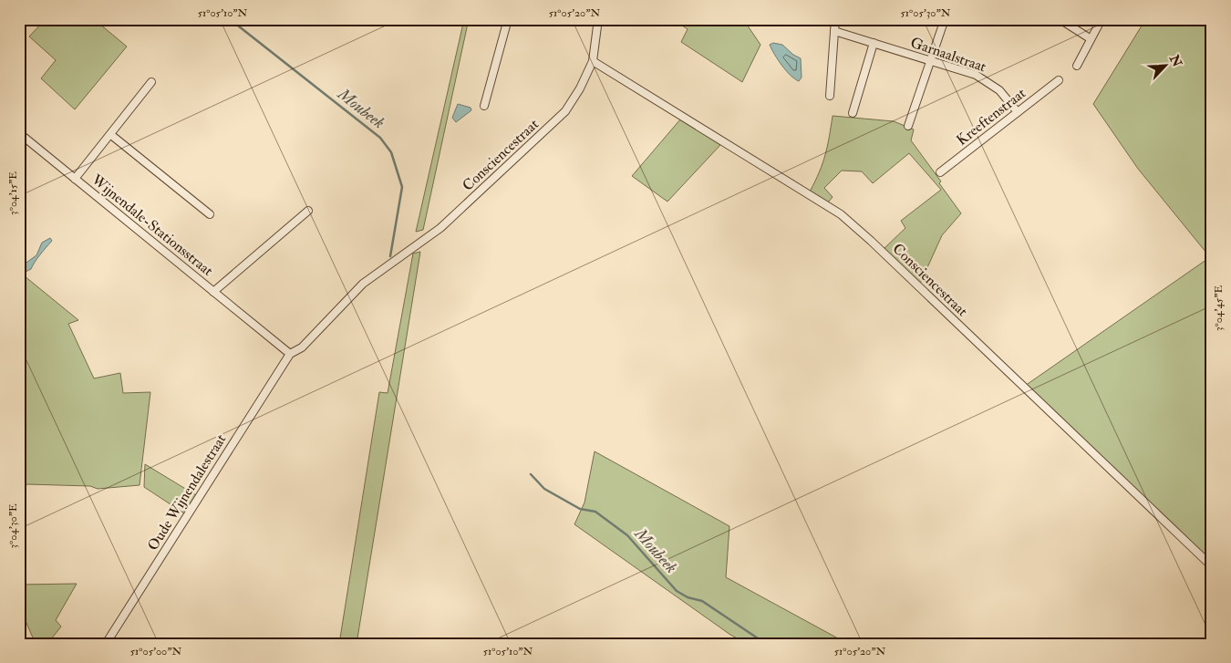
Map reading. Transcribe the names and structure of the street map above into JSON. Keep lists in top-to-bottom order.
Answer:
{
  "streets": {
    "street": [
      "Garnaalstraat",
      "Kreeftenstraat",
      "Consciencestraat",
      "Wijnendale-Stationsstraat",
      "Oude Wijnendalestraat"
    ]
  },
  "crossings": [
    ["Garnaalstraat", "Kreeftenstraat"],
    ["Consciencestraat", "Wijnendale-Stationsstraat"],
    ["Consciencestraat", "Oude Wijnendalestraat"],
    ["Wijnendale-Stationsstraat", "Oude Wijnendalestraat"]
  ],
  "water": ["Moubeek"],
  "north": "top right",
  "coordinates": [
    "51°05'10\"N",
    "51°05'20\"N",
    "51°05'30\"N",
    "3°04'15\"E",
    "3°04'45\"E",
    "3°04'30\"E",
    "51°05'00\"N"
  ]
}
